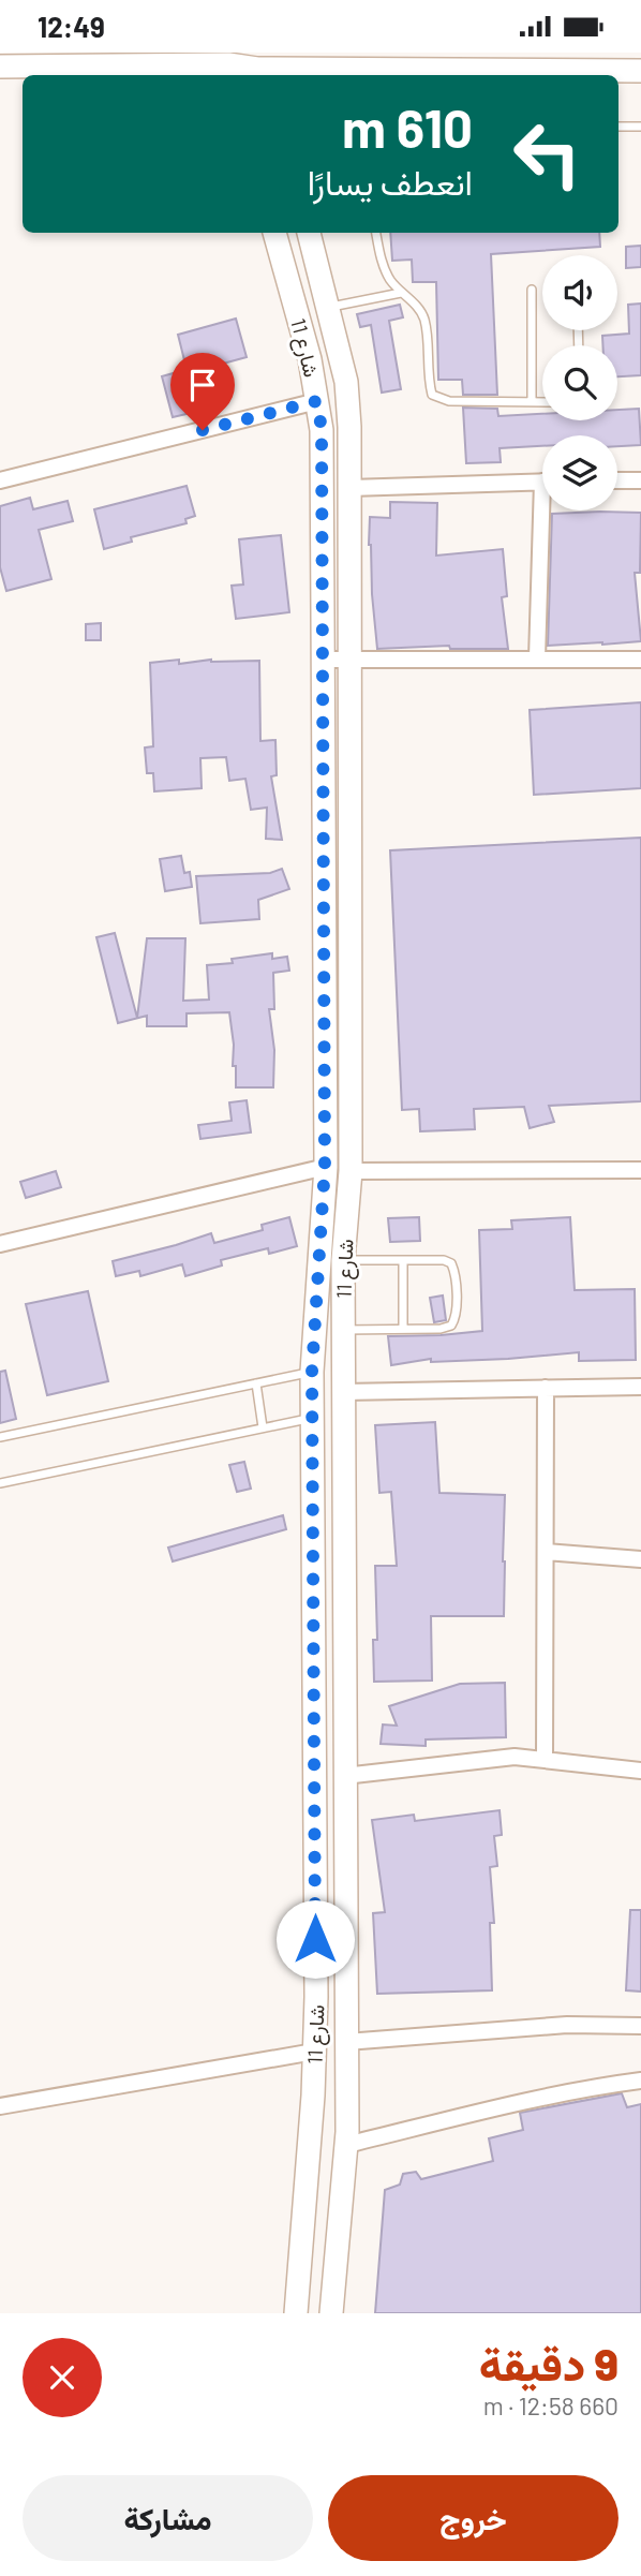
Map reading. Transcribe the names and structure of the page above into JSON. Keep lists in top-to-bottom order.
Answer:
{
  "streets": {
    "street": ["شارع 11"]
  },
  "page": {
    "status": "12:49",
    "turn": ["610 m", "انعطف يسارًا"],
    "heading": ["9 دقيقة", "660 m · 12:58"],
    "buttons": ["خروج", "مشاركة"]
  }
}
